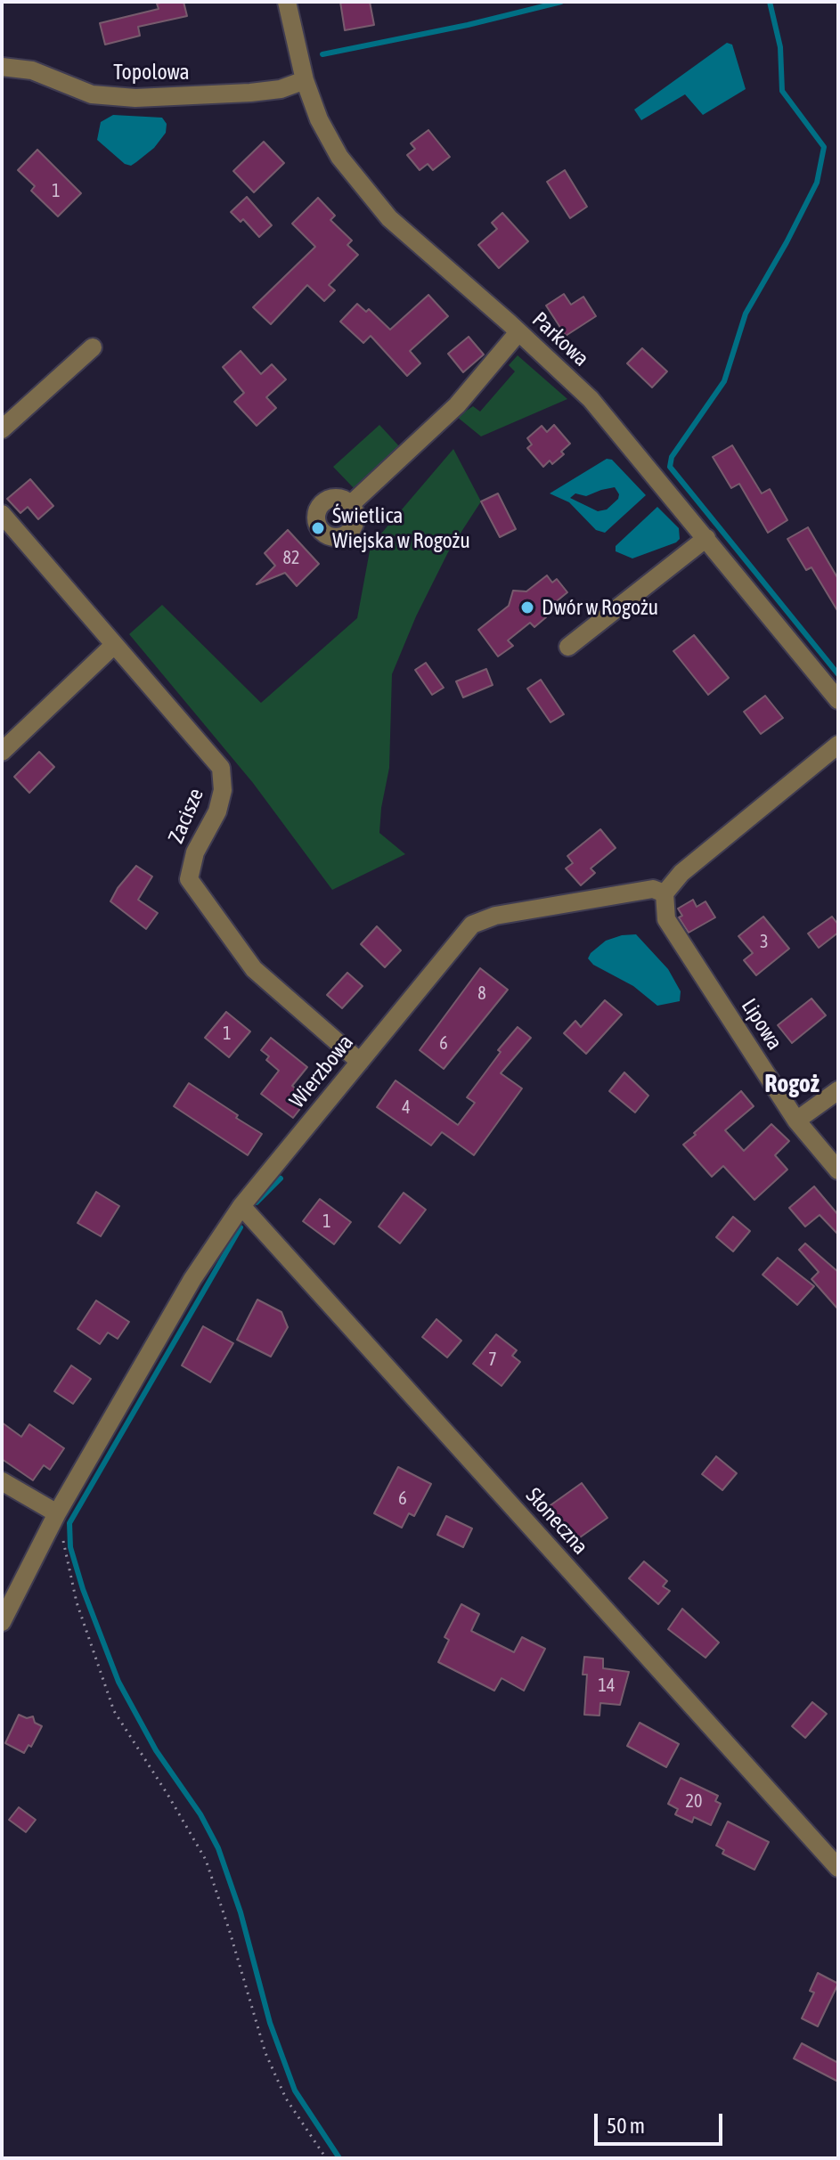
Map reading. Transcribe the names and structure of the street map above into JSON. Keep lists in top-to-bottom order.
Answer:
{
  "streets": {
    "street": [
      "Topolowa",
      "Parkowa",
      "Zacisze",
      "Lipowa",
      "Wierzbowa",
      "Słoneczna"
    ]
  },
  "crossings": [
    ["Topolowa", "Parkowa"],
    ["Zacisze", "Wierzbowa"],
    ["Lipowa", "Wierzbowa"],
    ["Wierzbowa", "Słoneczna"]
  ],
  "districts": ["Rogoż"],
  "places": ["Świetlica Wiejska w Rogożu", "Dwór w Rogożu"],
  "house_numbers": [
    "1",
    "82",
    "3",
    "8",
    "1",
    "6",
    "4",
    "1",
    "7",
    "6",
    "14",
    "20"
  ],
  "scale_bar": "50 m"
}
